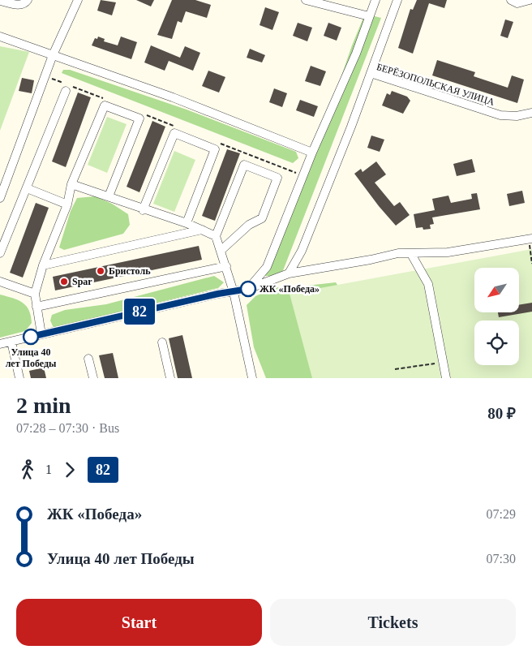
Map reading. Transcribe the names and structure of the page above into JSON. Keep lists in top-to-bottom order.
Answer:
{
  "streets": {
    "street": ["БЕРЁЗОПОЛЬСКАЯ УЛИЦА"]
  },
  "places": [
    "Бристоль",
    "Spar",
    "ЖК «Победа»",
    "Улица 40 лет Победы"
  ],
  "lines": ["bus line 82"],
  "north": "bottom left",
  "page": {
    "on_map": "82",
    "heading": ["2 min", "07:28 – 07:30 · Bus", "80 ₽"],
    "legs": ["1", "82"],
    "list": [
      {
        "name": "ЖК «Победа»",
        "value": "07:29"
      },
      {
        "name": "Улица 40 лет Победы",
        "value": "07:30"
      }
    ],
    "buttons": ["Start", "Tickets"]
  }
}
